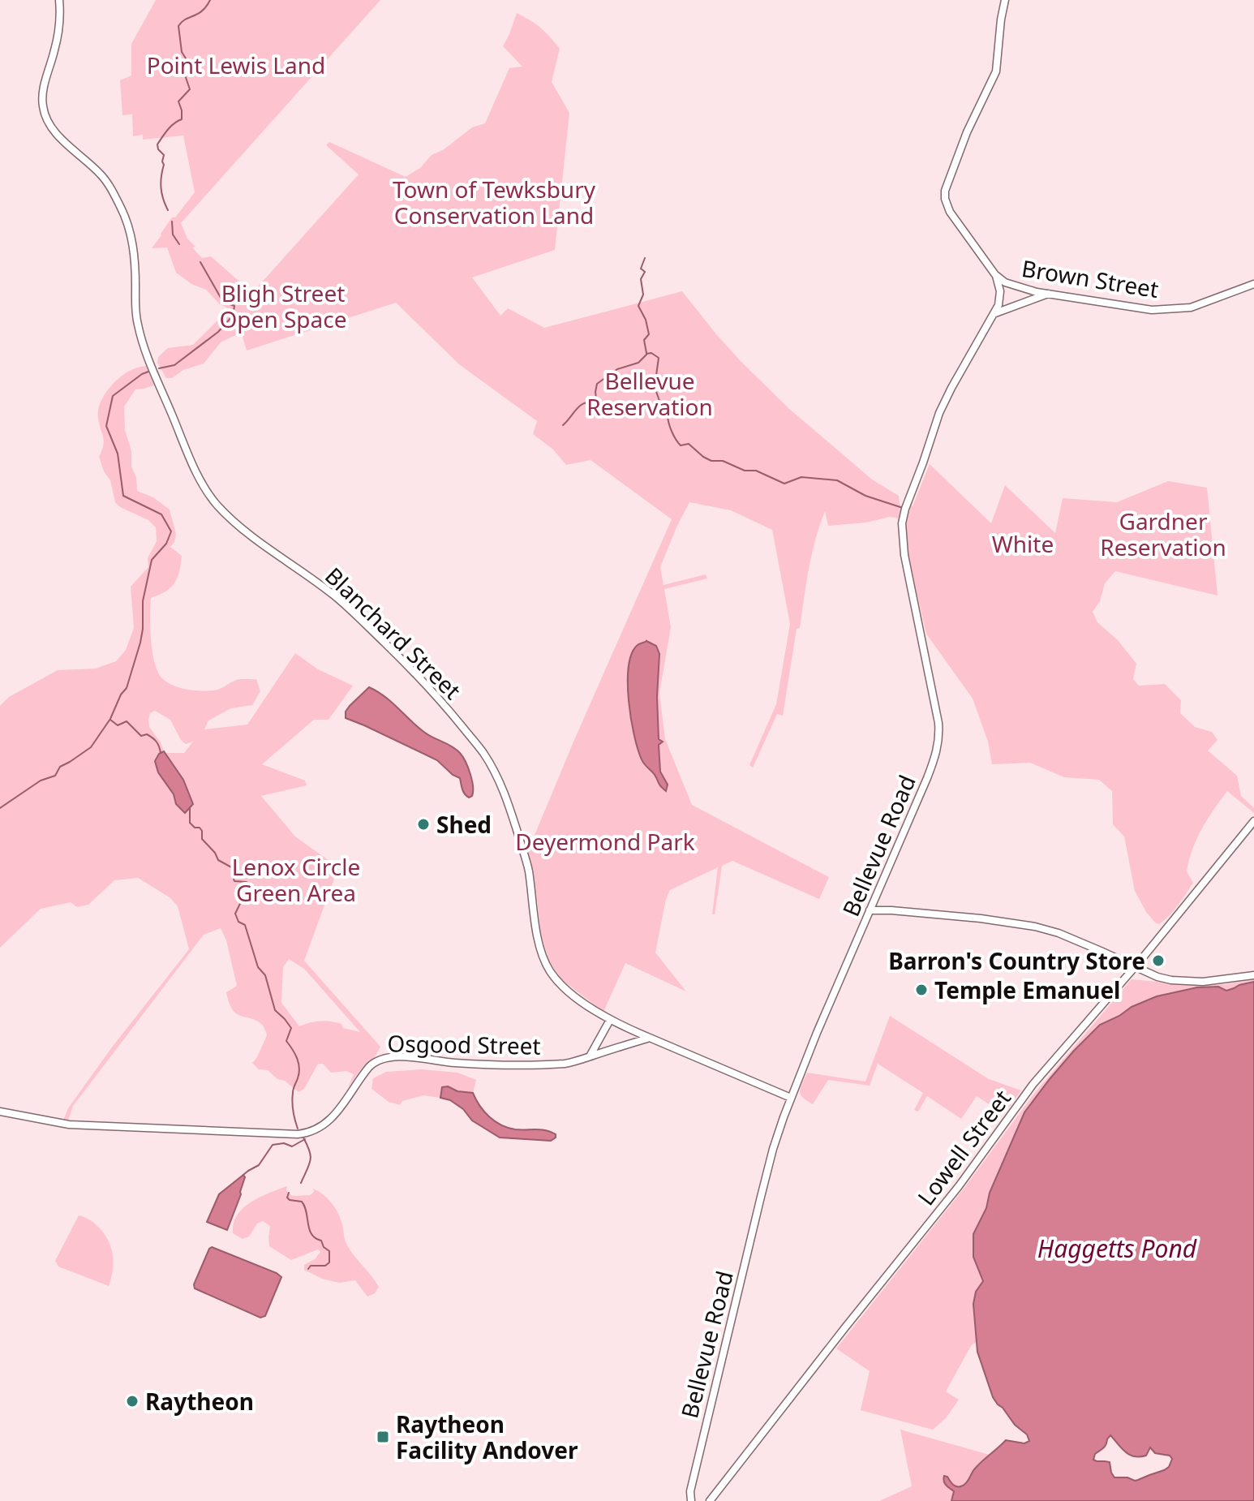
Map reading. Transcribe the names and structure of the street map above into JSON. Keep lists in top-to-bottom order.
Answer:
{
  "streets": {
    "street": [
      "Brown Street",
      "Blanchard Street",
      "Bellevue Road",
      "Osgood Street",
      "Lowell Street"
    ]
  },
  "crossings": [
    ["Brown Street", "Bellevue Road"],
    ["Blanchard Street", "Osgood Street"]
  ],
  "water": ["Haggetts Pond"],
  "parks": [
    "Point Lewis Land",
    "Town of Tewksbury Conservation Land",
    "Bligh Street Open Space",
    "Bellevue Reservation",
    "Gardner Reservation",
    "White",
    "Deyermond Park",
    "Lenox Circle Green Area"
  ],
  "places": {
    "other": [
      "Shed",
      "Barron's Country Store",
      "Temple Emanuel",
      "Raytheon"
    ],
    "transit": ["Raytheon Facility Andover"]
  }
}
